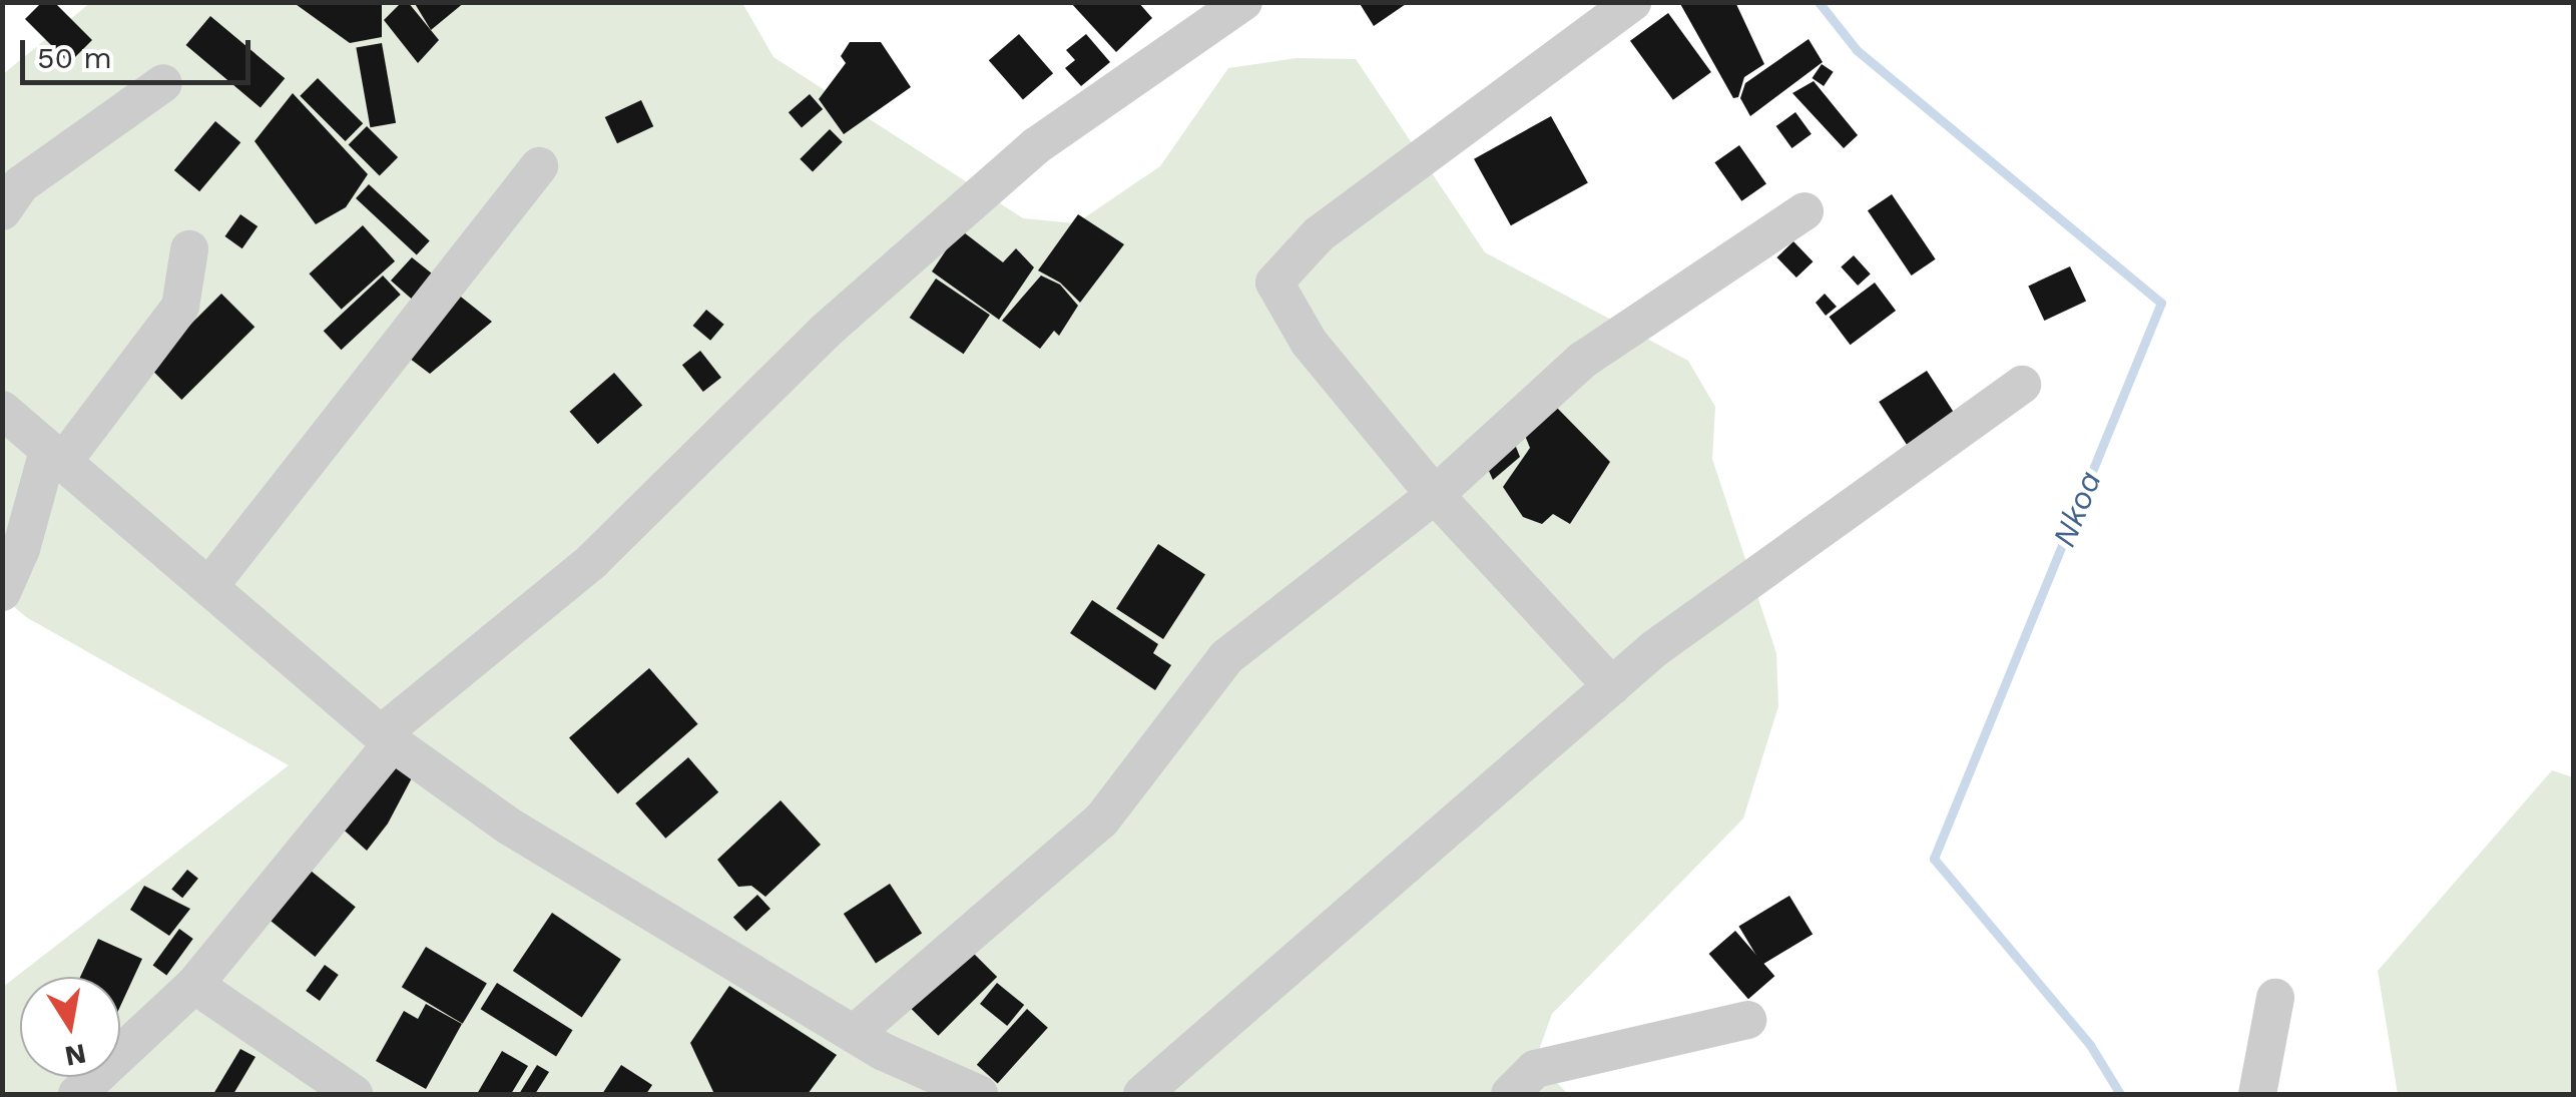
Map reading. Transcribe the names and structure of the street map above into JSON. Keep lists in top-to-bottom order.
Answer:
{
  "water": ["Nkoa"],
  "scale_bar": "50 m",
  "north": "bottom"
}
